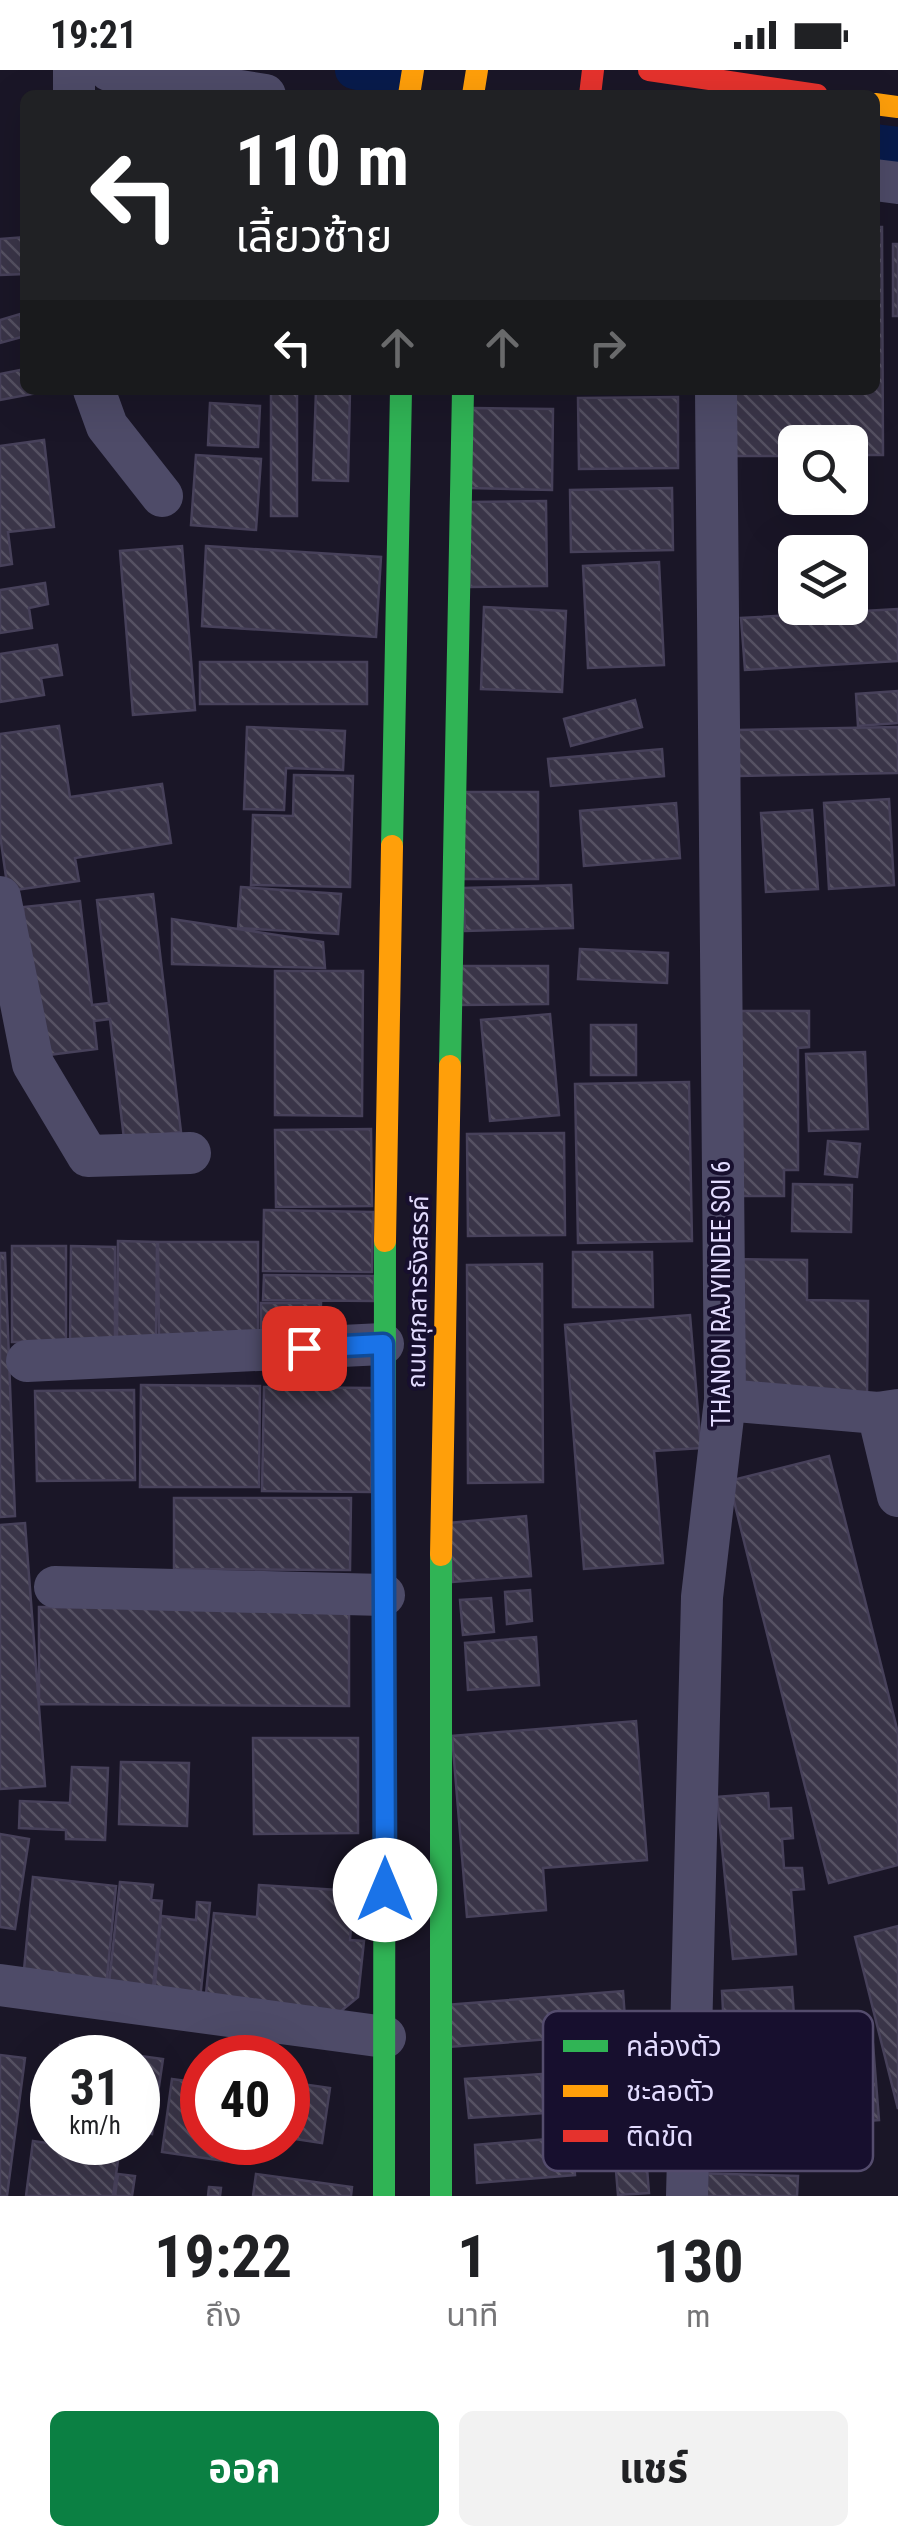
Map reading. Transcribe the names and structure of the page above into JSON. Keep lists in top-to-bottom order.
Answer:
{
  "streets": {
    "street": ["ถนนศุภสารรังสรรค์", "THANON RAJYINDEE SOI 6"]
  },
  "legend": ["คล่องตัว", "ชะลอตัว", "ติดขัด"],
  "page": {
    "status": "19:21",
    "turn": ["110 m", "เลี้ยวซ้าย"],
    "speed": "31 km/h",
    "limit": "40",
    "eta": [
      "19:22",
      "ถึง",
      "1",
      "นาที",
      "130",
      "m"
    ],
    "buttons": ["ออก", "แชร์"]
  }
}
